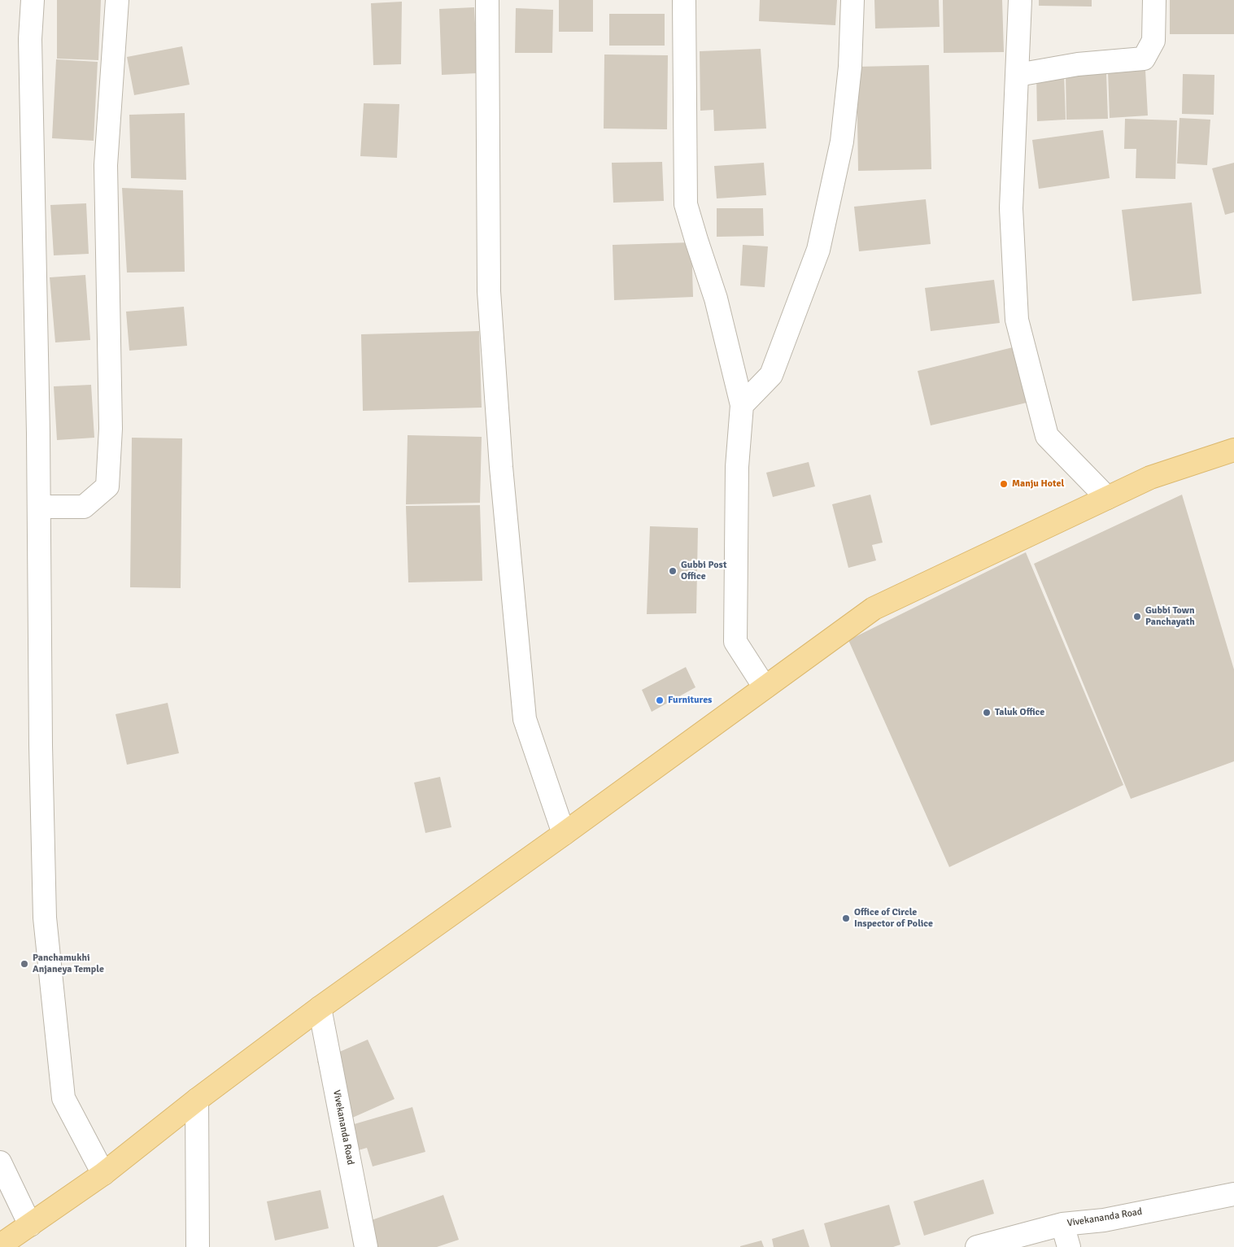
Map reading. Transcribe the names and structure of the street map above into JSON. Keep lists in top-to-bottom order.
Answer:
{
  "streets": {
    "street": ["Vivekananda Road"]
  },
  "places": [
    "Manju Hotel",
    "Gubbi Post Office",
    "Gubbi Town Panchayath",
    "Furnitures",
    "Taluk Office",
    "Office of Circle Inspector of Police",
    "Panchamukhi Anjaneya Temple"
  ]
}
